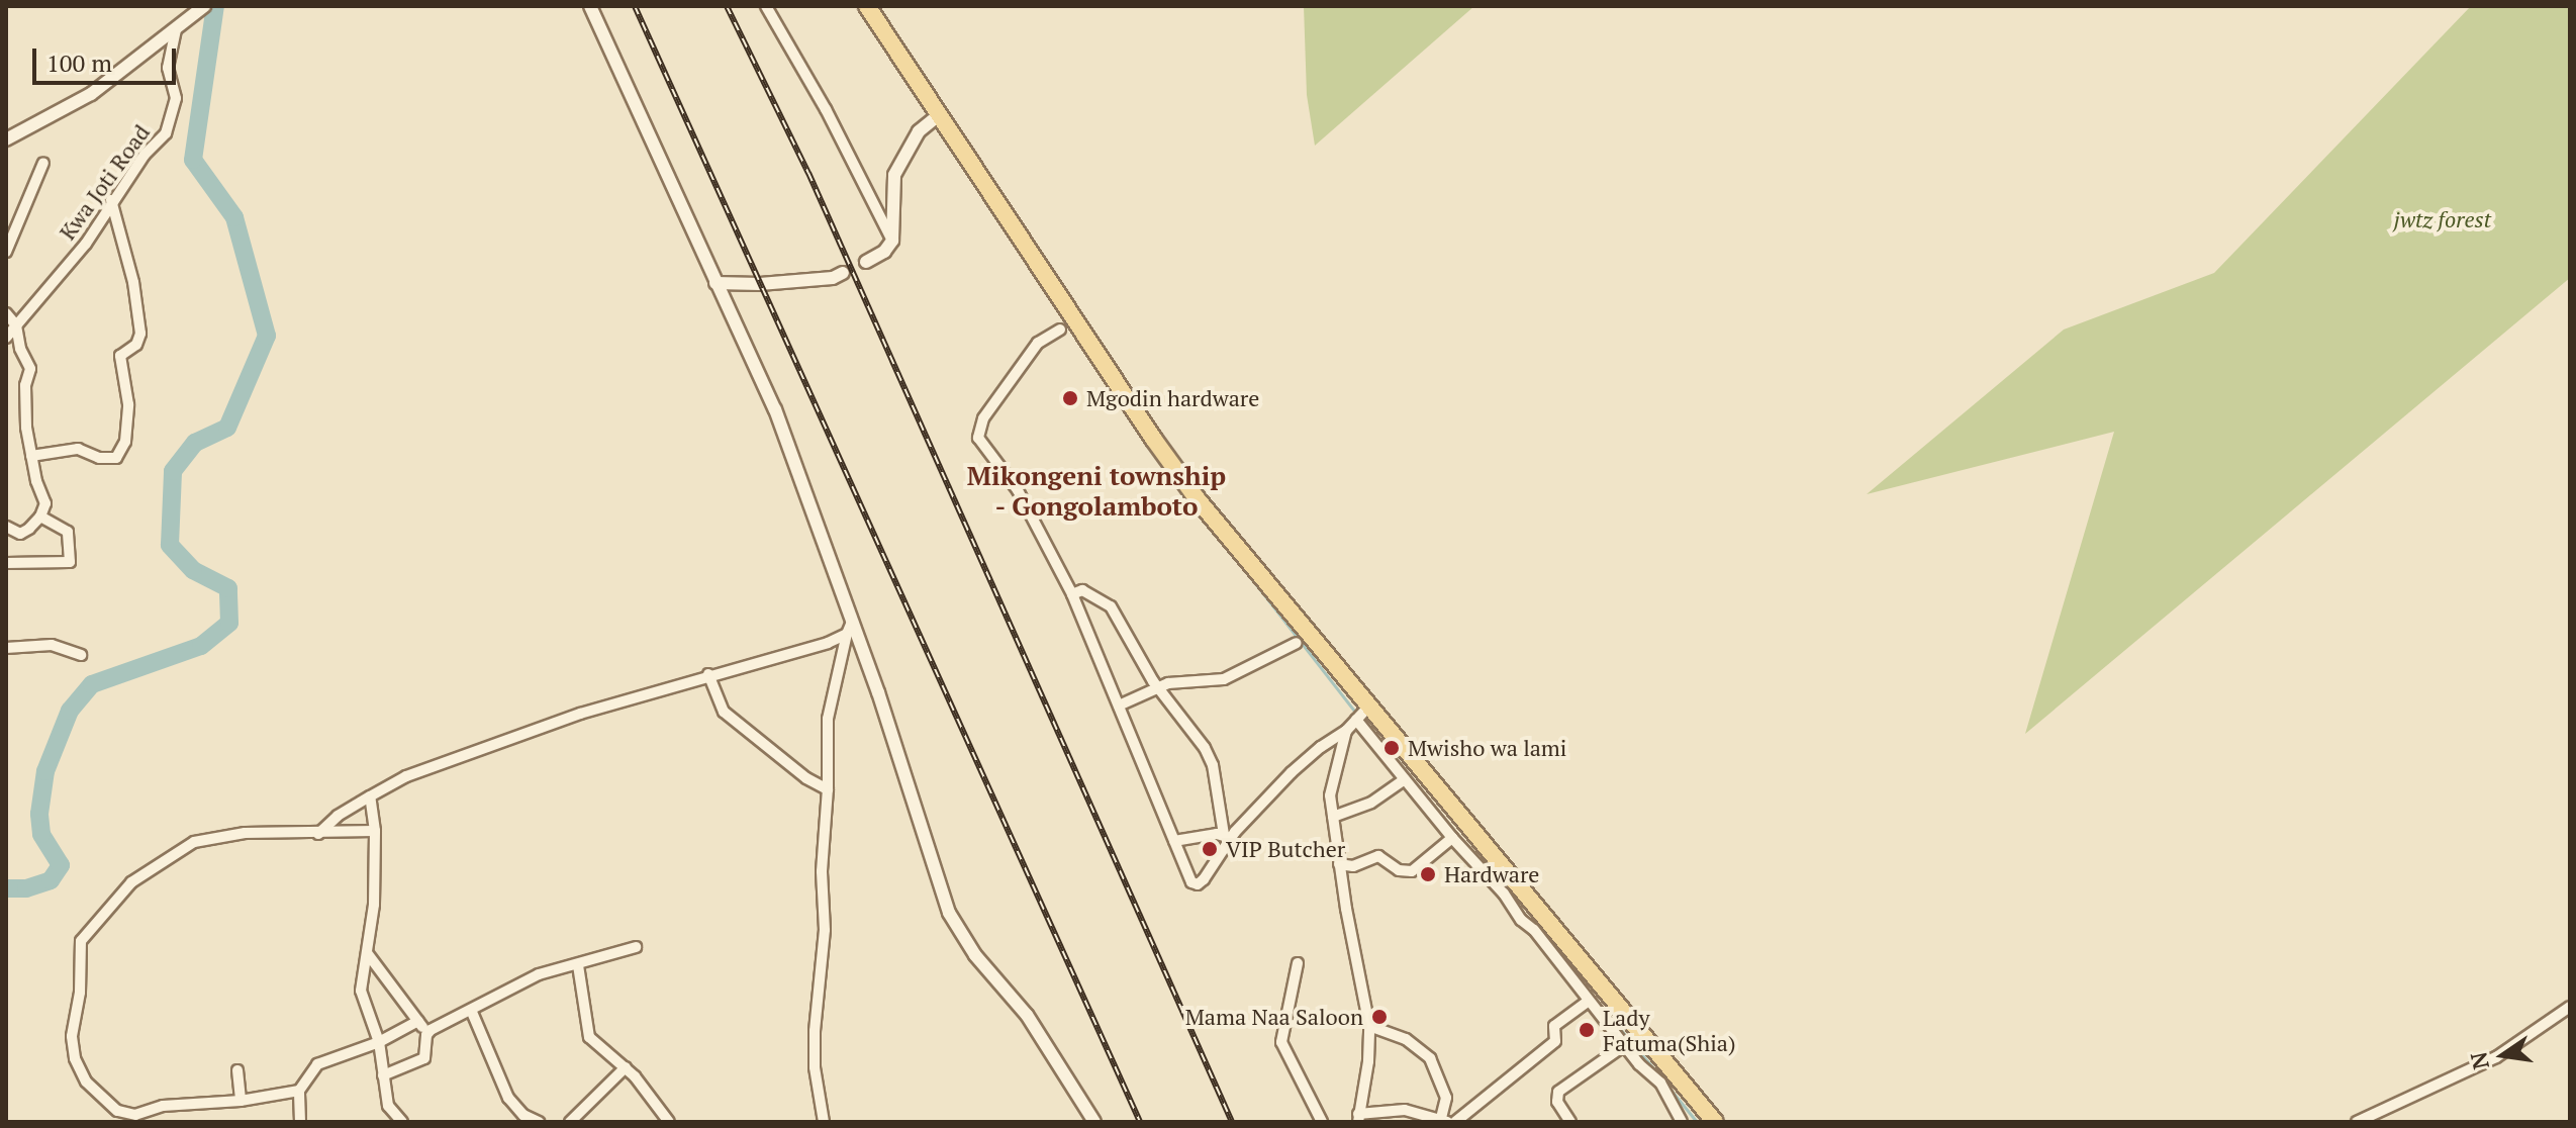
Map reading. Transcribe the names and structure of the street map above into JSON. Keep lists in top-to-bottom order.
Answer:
{
  "streets": {
    "street": ["Kwa Joti Road"]
  },
  "districts": ["Mikongeni township - Gongolamboto"],
  "parks": ["jwtz forest"],
  "places": [
    "Mgodin hardware",
    "Mwisho wa lami",
    "VIP Butcher",
    "Hardware",
    "Mama Naa Saloon",
    "Lady Fatuma(Shia)"
  ],
  "scale_bar": "100 m",
  "north": "left"
}
